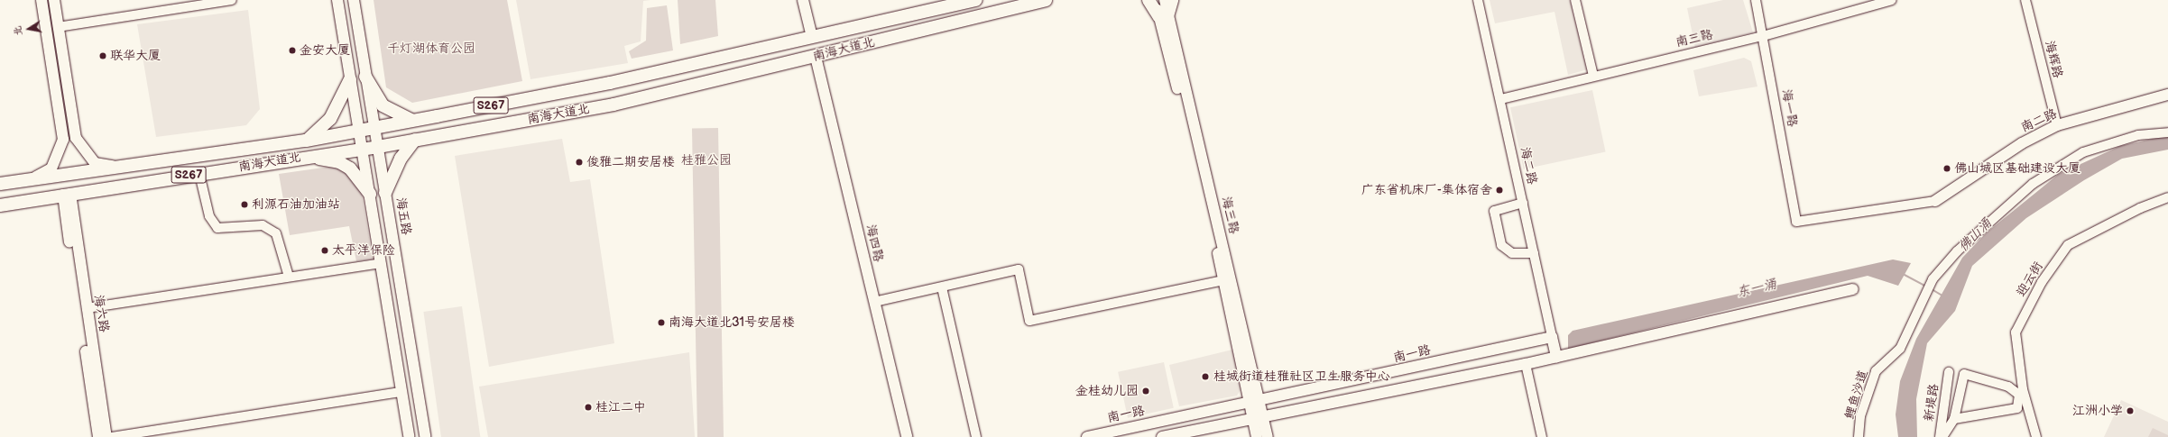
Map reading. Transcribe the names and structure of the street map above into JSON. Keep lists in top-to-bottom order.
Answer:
{
  "streets": {
    "highway": ["南海大道北", "S267"],
    "main road": [
      "南二路",
      "海三路",
      "海五路",
      "海四路",
      "海六路",
      "南一路"
    ],
    "street": [
      "南三路",
      "海辉路",
      "海一路",
      "海二路",
      "迎云街",
      "鲤鱼沙道",
      "新堤路"
    ]
  },
  "crossings": [
    ["南三路", "海一路"],
    ["南三路", "海二路"],
    ["南海大道北", "海五路"],
    ["南海大道北", "海四路"],
    ["南海大道北", "海六路"],
    ["海辉路", "南二路"],
    ["海一路", "南二路"],
    ["海二路", "南一路"],
    ["海三路", "南一路"]
  ],
  "water": ["佛山涌", "东一涌"],
  "parks": ["千灯湖体育公园", "桂雅公园"],
  "places": [
    "金安大厦",
    "联华大厦",
    "俊雅二期安居楼",
    "佛山城区基础建设大厦",
    "广东省机床厂-集体宿舍",
    "利源石油加油站",
    "太平洋保险",
    "南海大道北31号安居楼",
    "桂城街道桂雅社区卫生服务中心",
    "金桂幼儿园",
    "桂江二中",
    "江洲小学"
  ],
  "north": "left"
}
